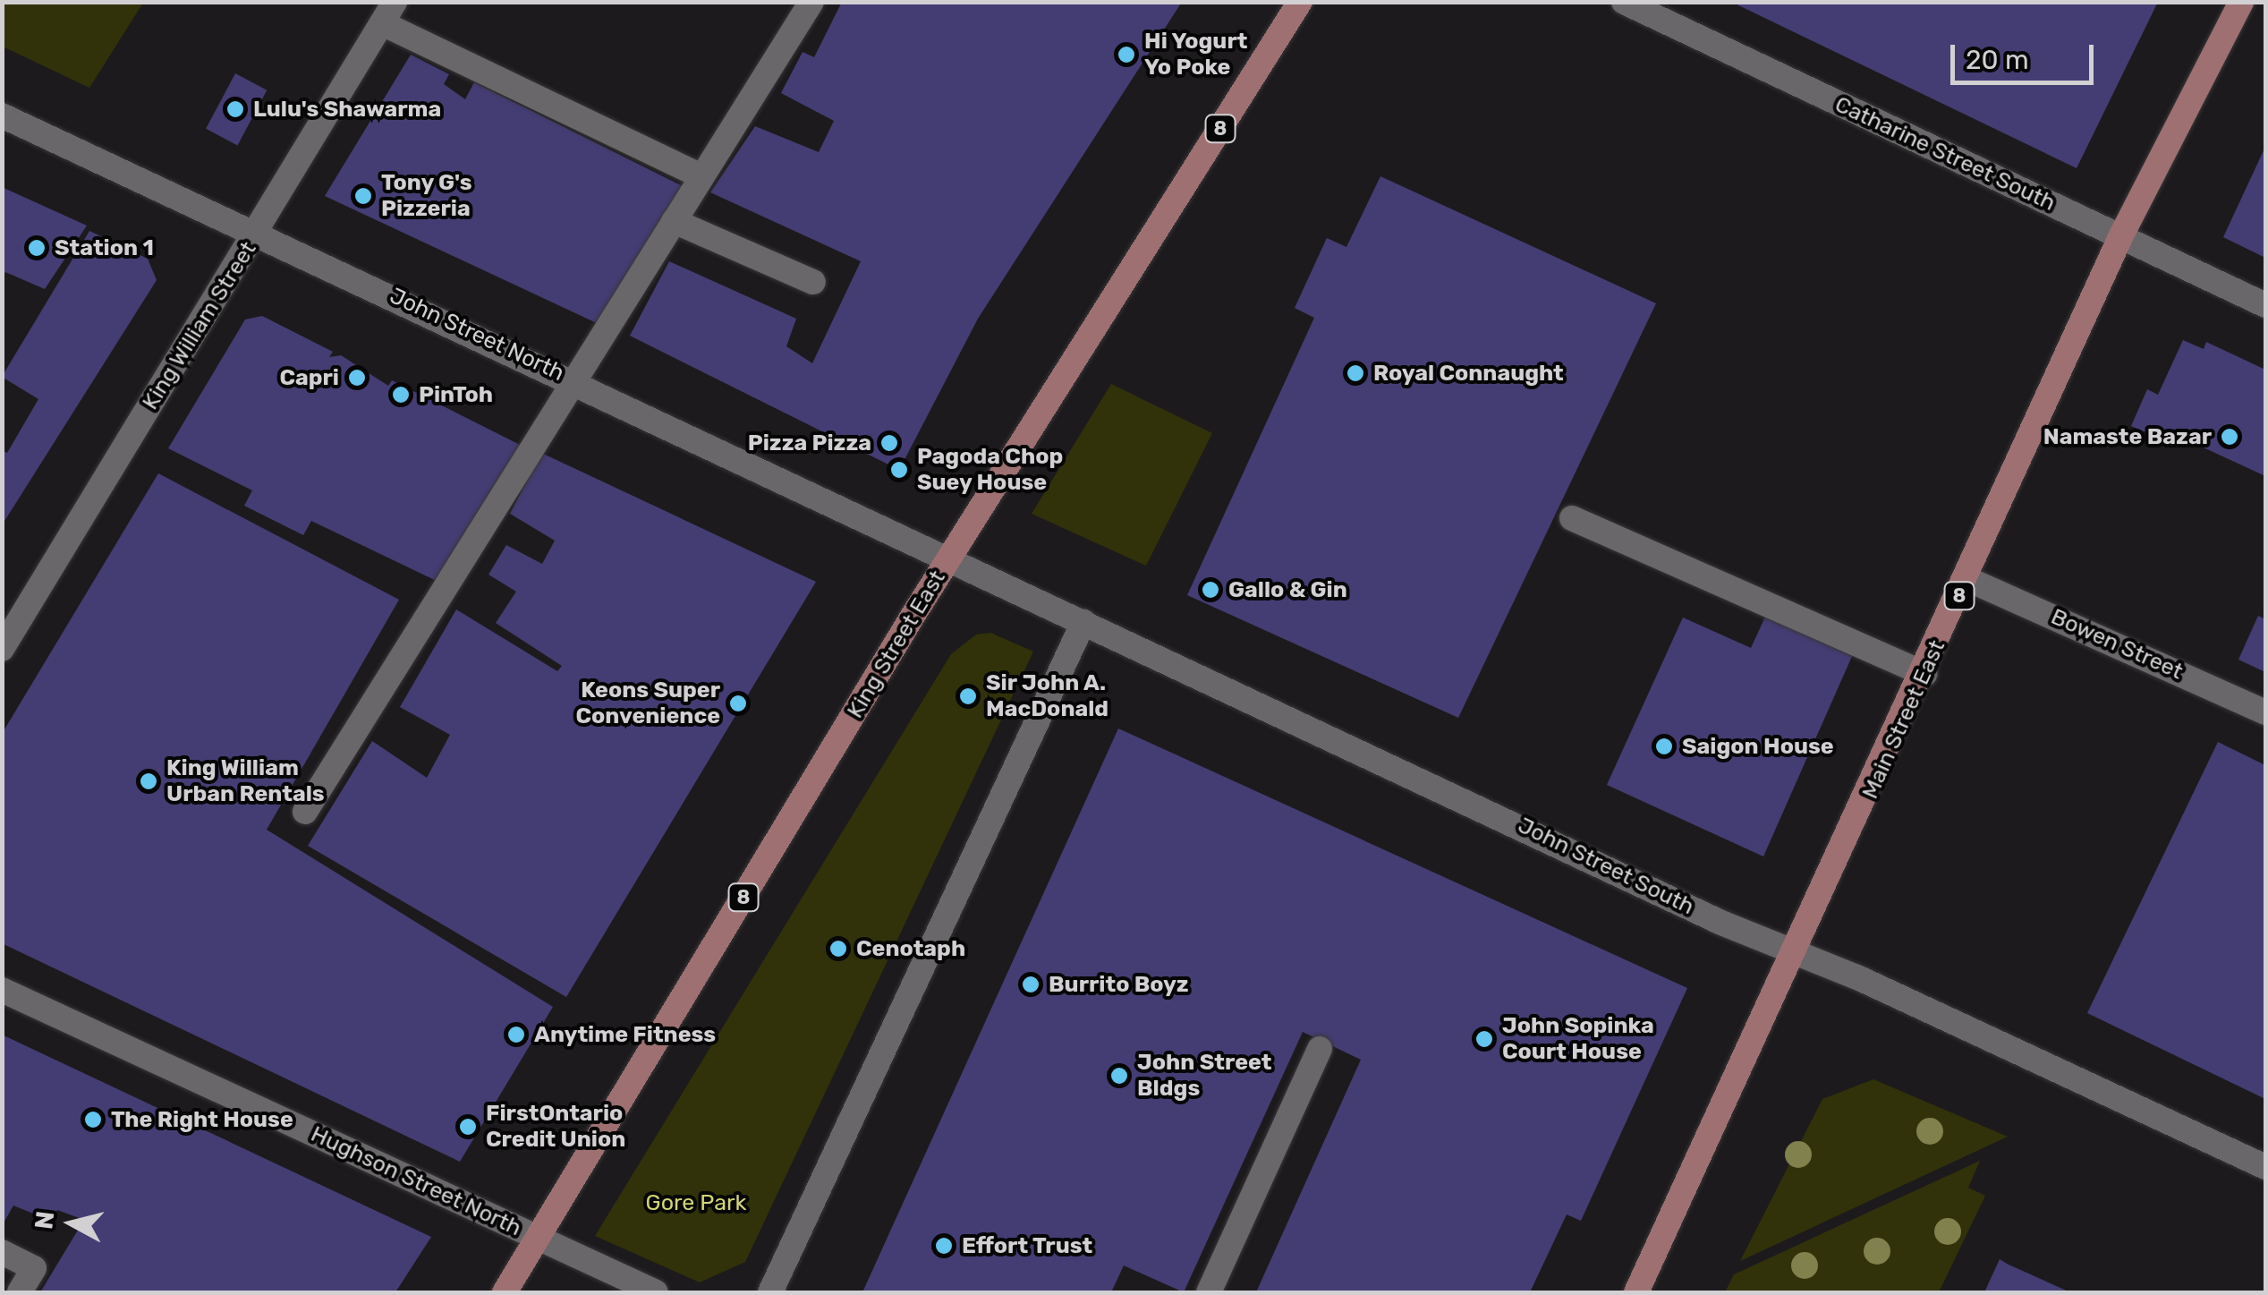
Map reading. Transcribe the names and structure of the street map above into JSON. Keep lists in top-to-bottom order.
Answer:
{
  "streets": {
    "main road": ["8", "King Street East", "Main Street East"],
    "street": [
      "Catharine Street South",
      "King William Street",
      "John Street North",
      "Bowen Street",
      "John Street South",
      "Hughson Street North"
    ]
  },
  "crossings": [
    ["Catharine Street South", "Main Street East"],
    ["King William Street", "John Street North"],
    ["John Street North", "King Street East"],
    ["John Street North", "John Street South"],
    ["King Street East", "John Street South"],
    ["King Street East", "Hughson Street North"],
    ["Bowen Street", "Main Street East"],
    ["Main Street East", "John Street South"]
  ],
  "parks": ["Gore Park"],
  "places": [
    "Hi Yogurt Yo Poke",
    "Lulu's Shawarma",
    "Tony G's Pizzeria",
    "Station 1",
    "Royal Connaught",
    "Capri",
    "PinToh",
    "Namaste Bazar",
    "Pizza Pizza",
    "Pagoda Chop Suey House",
    "Gallo & Gin",
    "Sir John A. MacDonald",
    "Keons Super Convenience",
    "Saigon House",
    "King William Urban Rentals",
    "Cenotaph",
    "Burrito Boyz",
    "Anytime Fitness",
    "John Sopinka Court House",
    "John Street Bldgs",
    "The Right House",
    "FirstOntario Credit Union",
    "Effort Trust"
  ],
  "scale_bar": "20 m",
  "north": "left"
}
